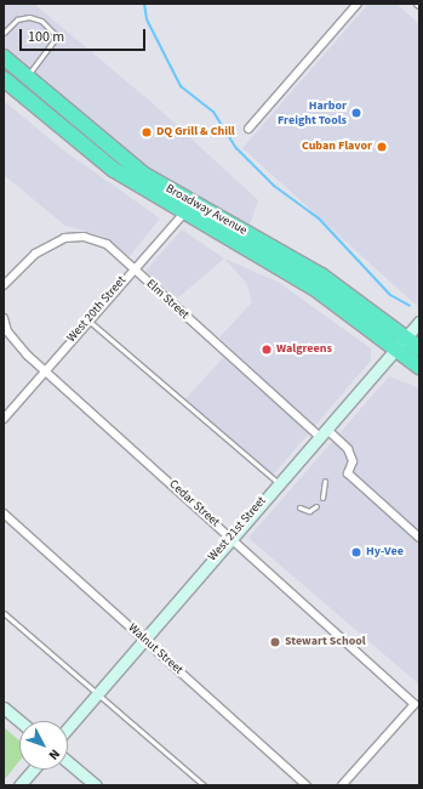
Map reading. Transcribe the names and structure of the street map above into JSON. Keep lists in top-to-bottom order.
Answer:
{
  "streets": {
    "highway": ["Broadway Avenue"],
    "street": [
      "Elm Street",
      "West 20th Street",
      "Cedar Street",
      "West 21st Street",
      "Walnut Street"
    ]
  },
  "crossings": [
    ["Broadway Avenue", "West 20th Street"],
    ["Broadway Avenue", "West 21st Street"],
    ["Elm Street", "West 20th Street"],
    ["Elm Street", "West 21st Street"],
    ["West 20th Street", "Cedar Street"],
    ["Cedar Street", "West 21st Street"],
    ["West 21st Street", "Walnut Street"]
  ],
  "places": [
    "Harbor Freight Tools",
    "DQ Grill & Chill",
    "Cuban Flavor",
    "Walgreens",
    "Hy-Vee",
    "Stewart School"
  ],
  "scale_bar": "100 m",
  "north": "bottom right"
}
